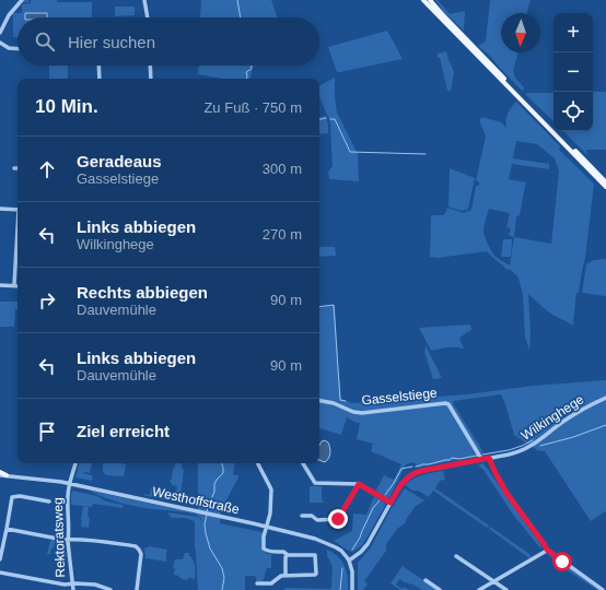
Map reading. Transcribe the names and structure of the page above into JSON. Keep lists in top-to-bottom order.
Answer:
{
  "streets": {
    "street": [
      "Gasselstiege",
      "Wilkinghege",
      "Westhoffstraße",
      "Rektoratsweg"
    ]
  },
  "crossings": [
    ["Gasselstiege", "Wilkinghege"],
    ["Wilkinghege", "Westhoffstraße"],
    ["Westhoffstraße", "Rektoratsweg"]
  ],
  "north": "bottom",
  "page": {
    "map_buttons": ["+", "−"],
    "search": "Hier suchen",
    "heading": ["10 Min.", "Zu Fuß · 750 m"],
    "list": [
      ["Geradeaus", "Gasselstiege", "300 m"],
      ["Links abbiegen", "Wilkinghege", "270 m"],
      ["Rechts abbiegen", "Dauvemühle", "90 m"],
      ["Links abbiegen", "Dauvemühle", "90 m"],
      "Ziel erreicht"
    ]
  }
}
